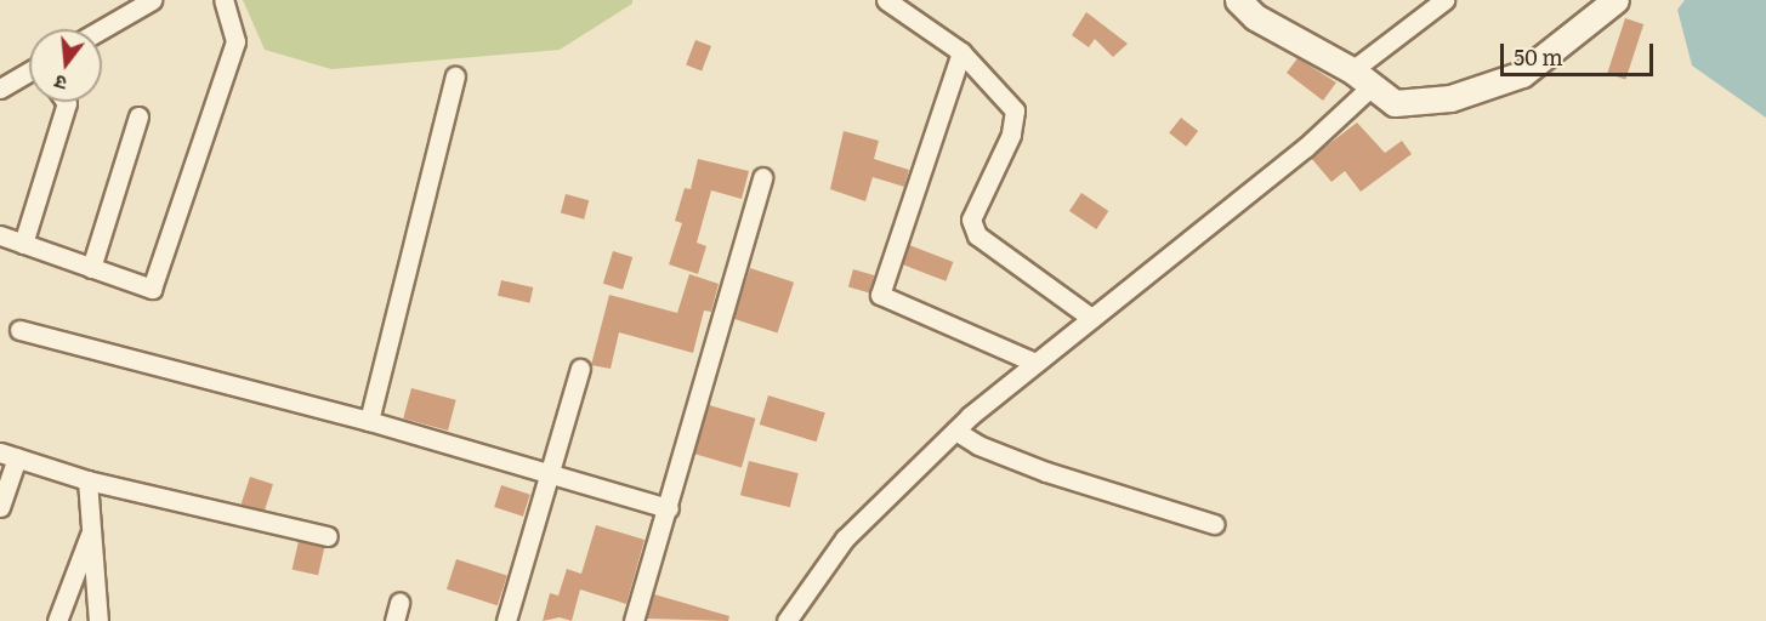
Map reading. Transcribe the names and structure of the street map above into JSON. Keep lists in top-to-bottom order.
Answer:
{
  "scale_bar": "50 m",
  "north": "bottom"
}
